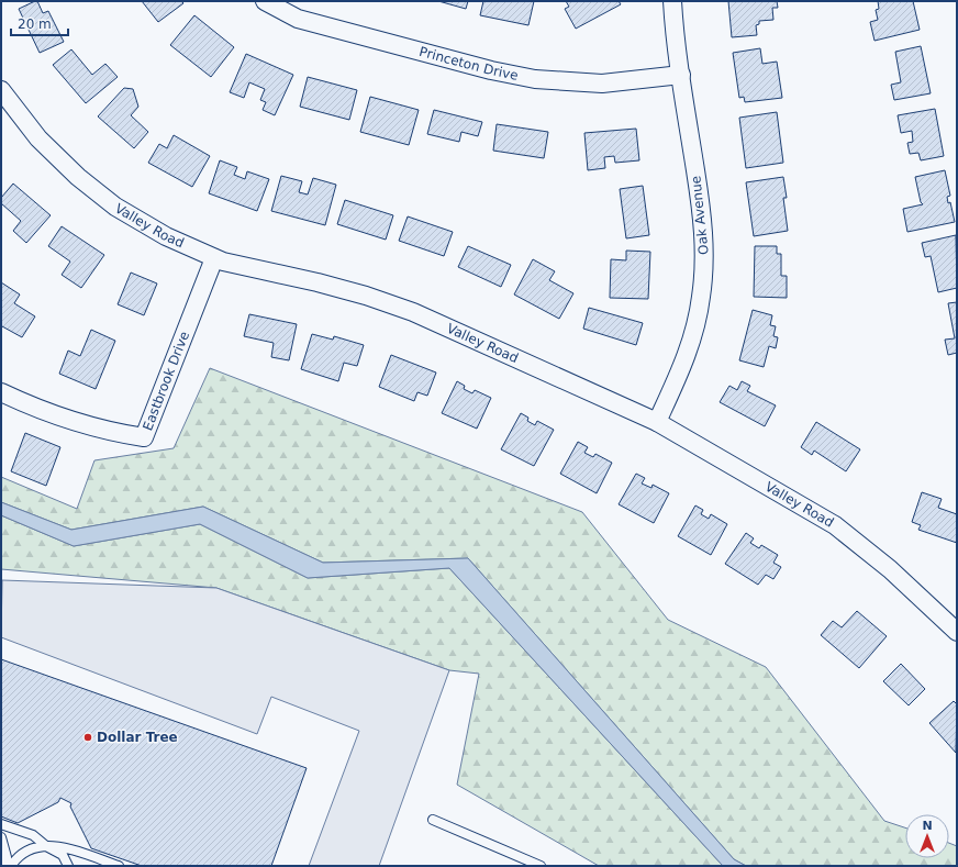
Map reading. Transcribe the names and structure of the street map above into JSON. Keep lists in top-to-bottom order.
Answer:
{
  "streets": {
    "street": [
      "Princeton Drive",
      "Oak Avenue",
      "Valley Road",
      "Eastbrook Drive"
    ]
  },
  "crossings": [
    ["Princeton Drive", "Oak Avenue"],
    ["Oak Avenue", "Valley Road"],
    ["Valley Road", "Eastbrook Drive"]
  ],
  "places": ["Dollar Tree"],
  "scale_bar": "20 m",
  "north": "top"
}
